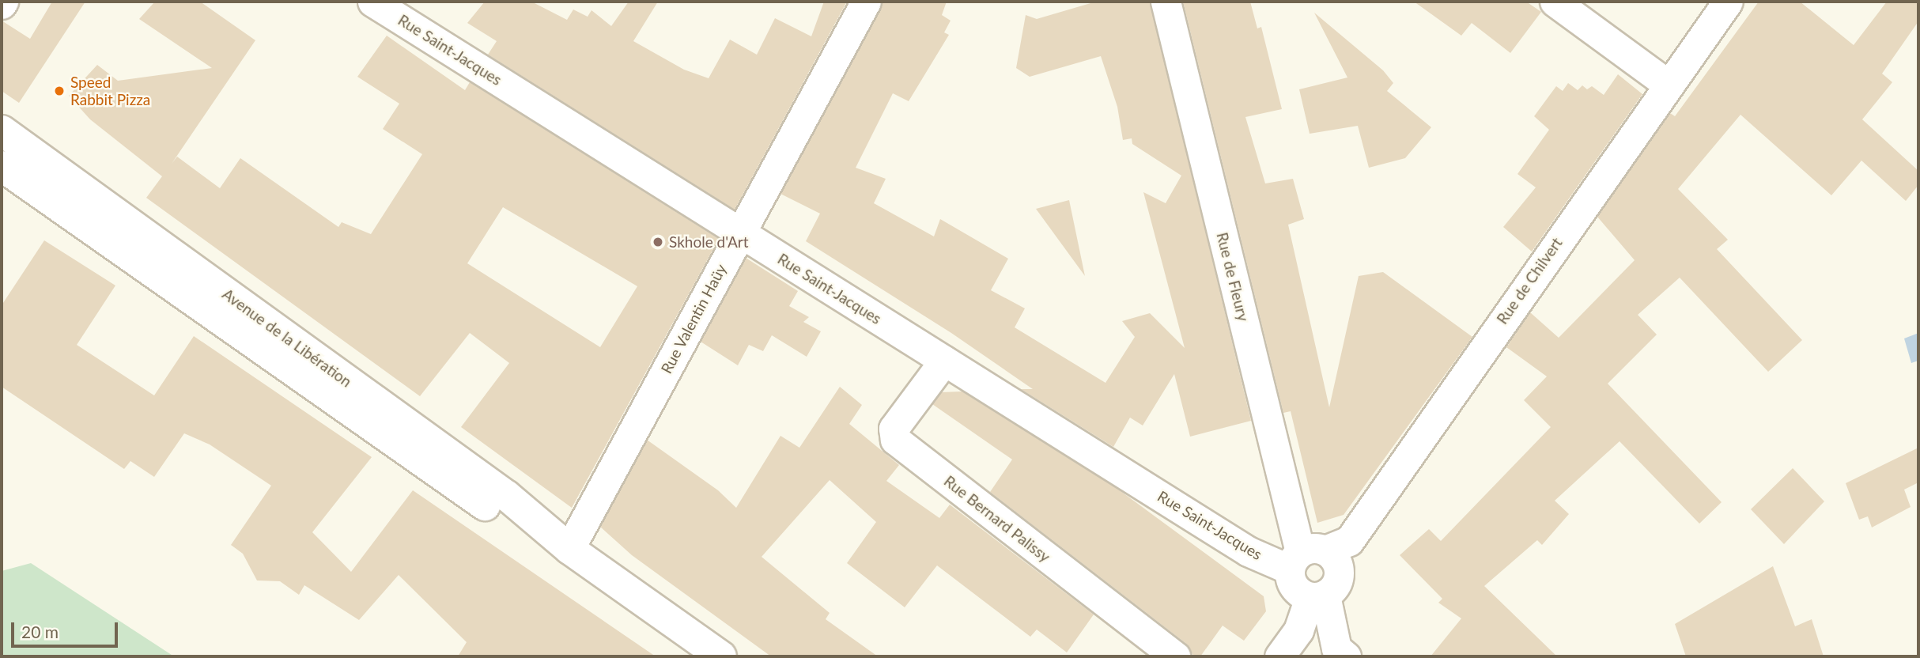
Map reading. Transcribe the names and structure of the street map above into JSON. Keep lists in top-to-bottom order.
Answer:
{
  "streets": {
    "main road": ["Avenue de la Libération"],
    "street": [
      "Rue Saint-Jacques",
      "Rue de Fleury",
      "Rue de Chilvert",
      "Rue Valentin Haüy",
      "Rue Bernard Palissy"
    ]
  },
  "crossings": [
    ["Rue Saint-Jacques", "Rue de Fleury"],
    ["Rue Saint-Jacques", "Rue de Chilvert"],
    ["Rue Saint-Jacques", "Rue Valentin Haüy"],
    ["Rue Saint-Jacques", "Rue Bernard Palissy"],
    ["Rue de Fleury", "Rue de Chilvert"],
    ["Rue Valentin Haüy", "Avenue de la Libération"]
  ],
  "places": ["Speed Rabbit Pizza", "Skhole d'Art"],
  "scale_bar": "20 m"
}
